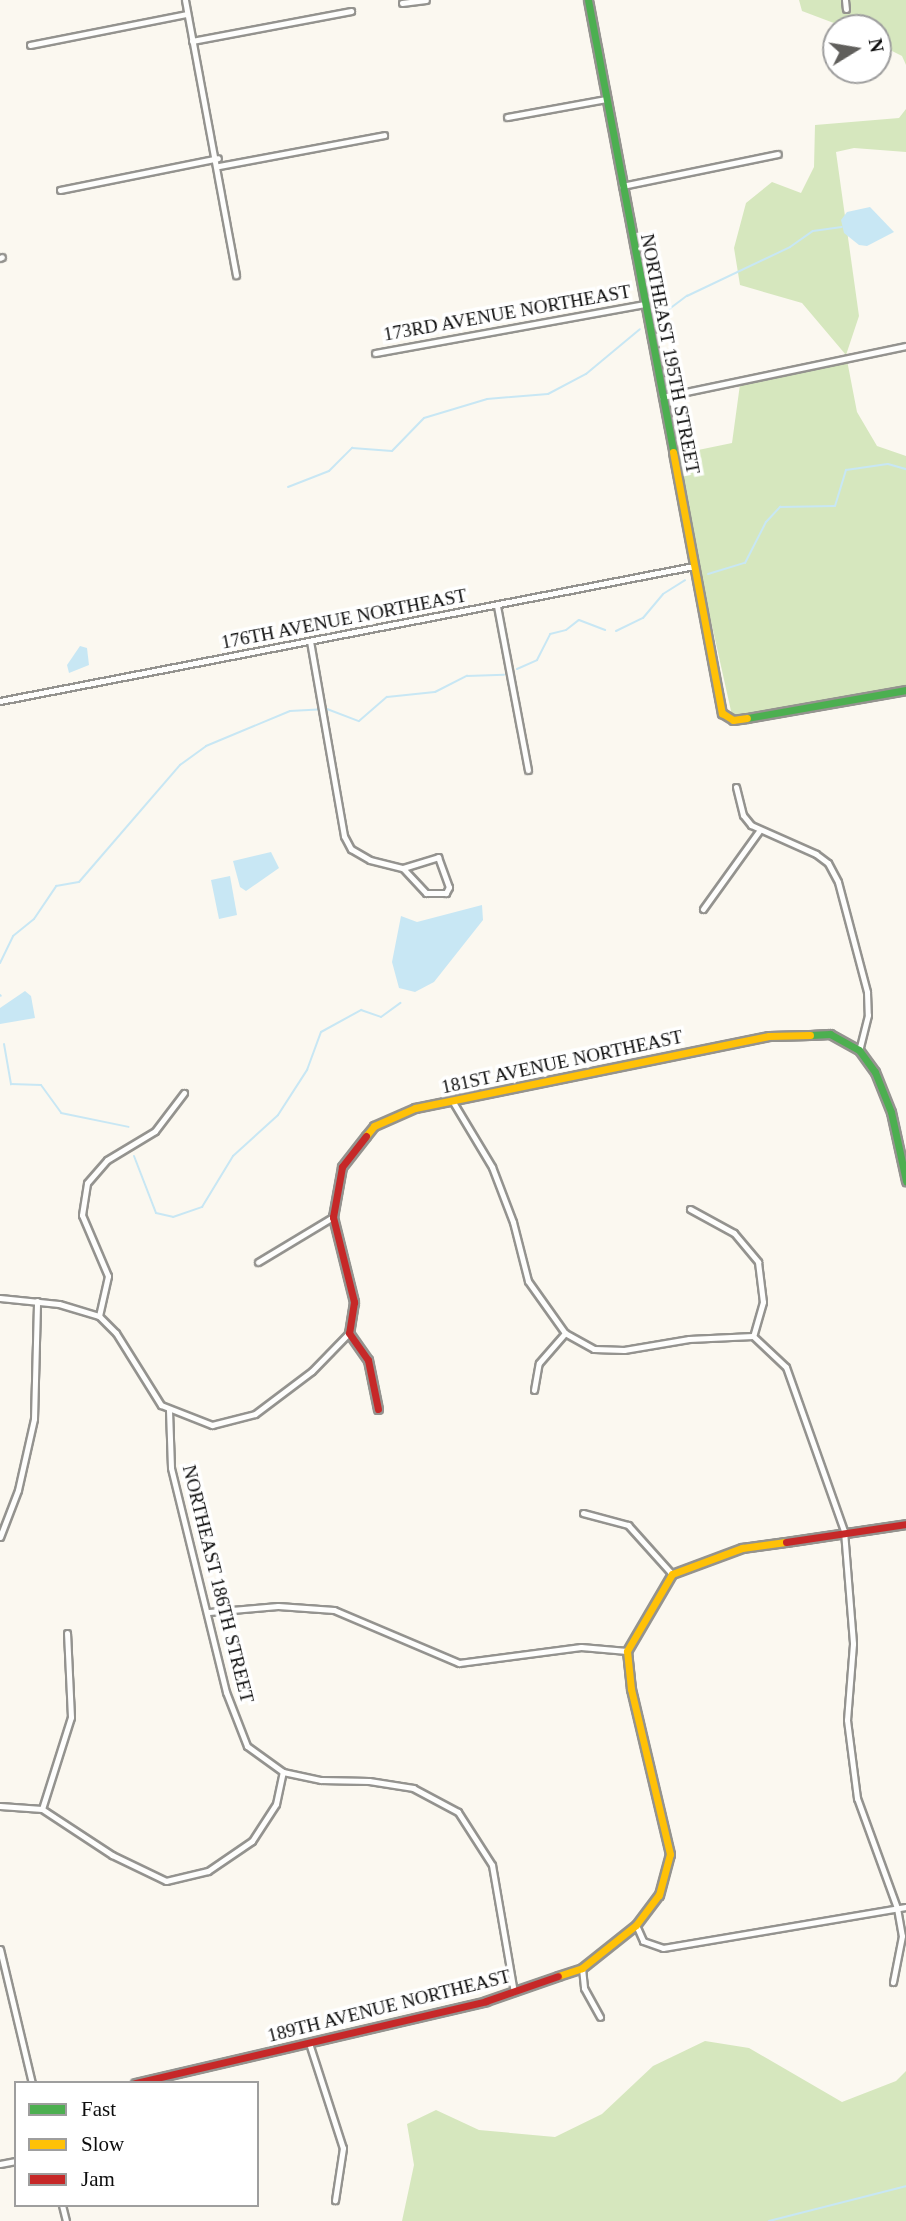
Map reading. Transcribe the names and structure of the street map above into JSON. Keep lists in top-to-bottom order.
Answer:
{
  "streets": {
    "street": [
      "173RD AVENUE NORTHEAST",
      "NORTHEAST 195TH STREET",
      "176TH AVENUE NORTHEAST",
      "181ST AVENUE NORTHEAST",
      "NORTHEAST 186TH STREET",
      "189TH AVENUE NORTHEAST"
    ]
  },
  "crossings": [
    ["173RD AVENUE NORTHEAST", "NORTHEAST 195TH STREET"],
    ["NORTHEAST 195TH STREET", "176TH AVENUE NORTHEAST"]
  ],
  "legend": ["Fast", "Slow", "Jam"],
  "north": "right"
}
